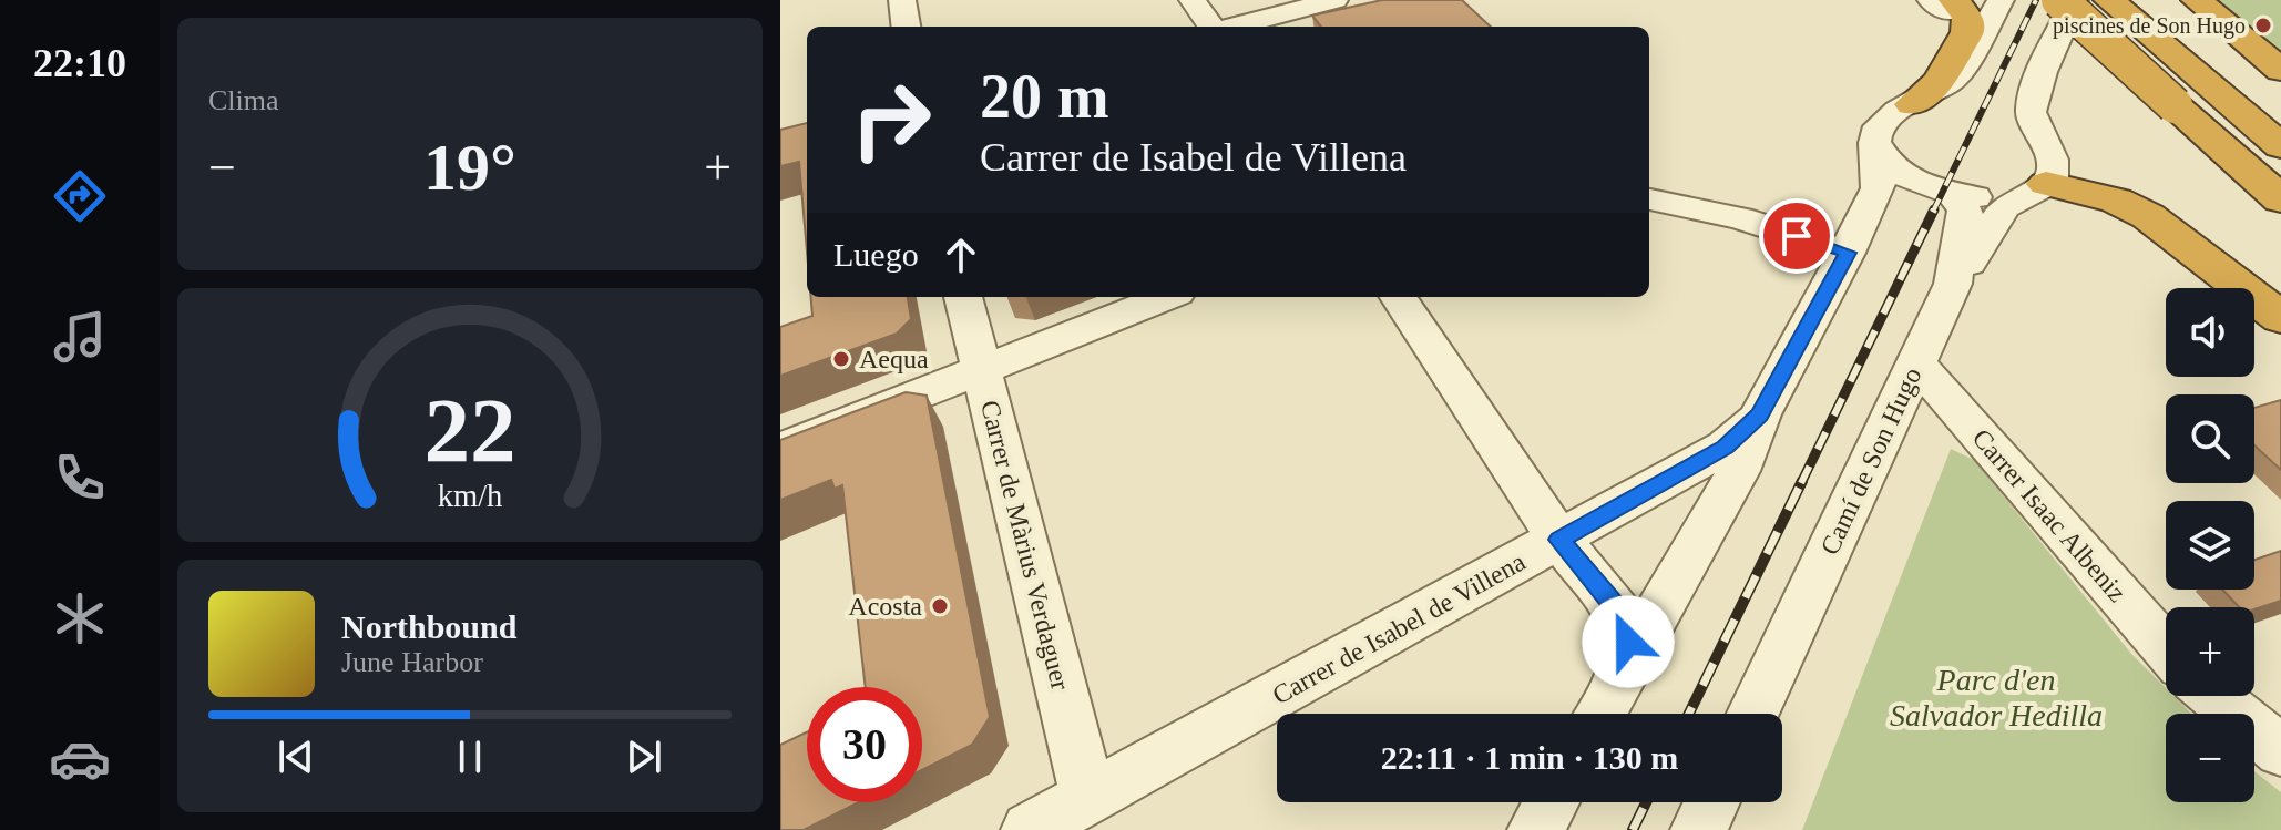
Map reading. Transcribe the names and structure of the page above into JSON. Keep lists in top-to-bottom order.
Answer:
{
  "streets": {
    "street": [
      "Camí de Son Hugo",
      "Carrer Isaac Albeniz",
      "Carrer de Màrius Verdaguer",
      "Carrer de Isabel de Villena"
    ]
  },
  "crossings": [
    ["Camí de Son Hugo", "Carrer Isaac Albeniz"],
    ["Carrer de Màrius Verdaguer", "Carrer de Isabel de Villena"]
  ],
  "parks": ["Parc d'en Salvador Hedilla"],
  "places": ["piscines de Son Hugo", "Aequa", "Acosta"],
  "page": {
    "tabs": "22:10",
    "tile": "Clima",
    "turn": ["20 m", "Carrer de Isabel de Villena"],
    "heat": ["−", "19°", "+"],
    "then": "Luego",
    "map_buttons": ["+", "−"],
    "song": ["Northbound", "June Harbor"],
    "limit": "30",
    "trip": "22:11 · 1 min · 130 m",
    "gauge": ["22", "km/h"]
  }
}
